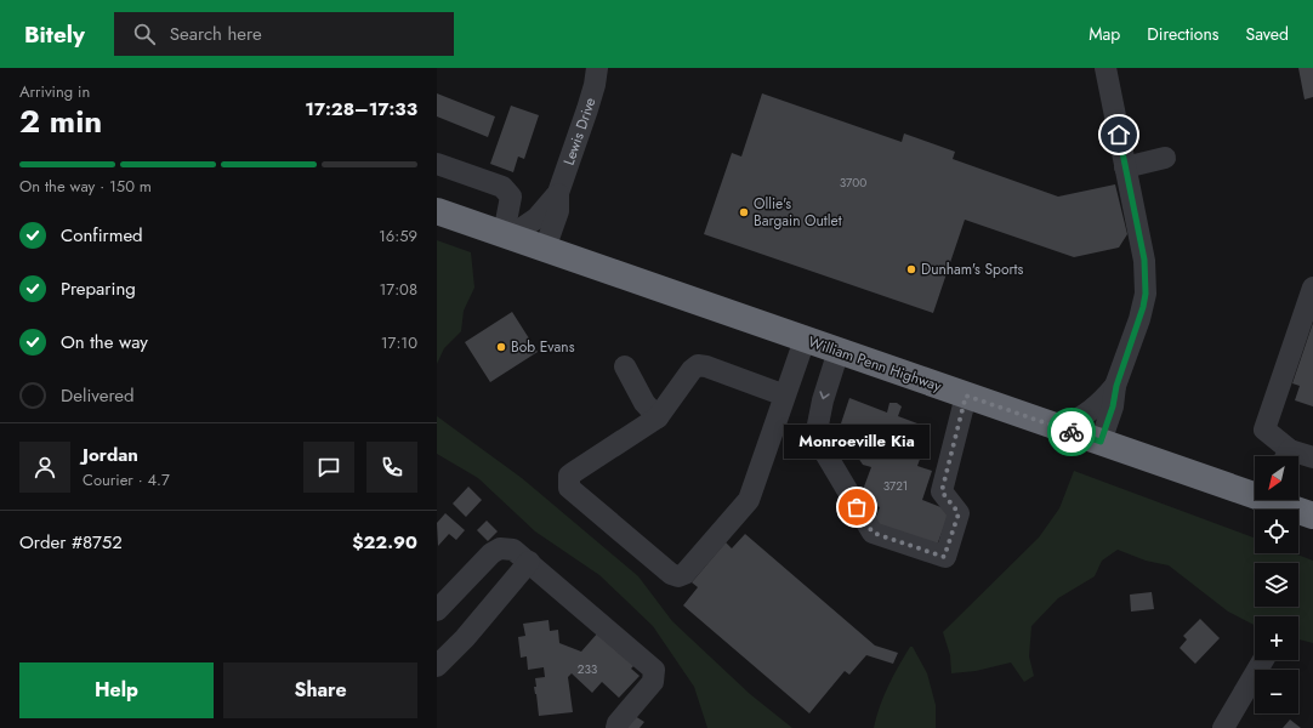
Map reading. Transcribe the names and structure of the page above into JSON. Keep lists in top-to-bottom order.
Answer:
{
  "streets": {
    "highway": ["William Penn Highway"],
    "street": ["Lewis Drive"]
  },
  "crossings": [
    ["Lewis Drive", "William Penn Highway"]
  ],
  "places": [
    "Ollie's Bargain Outlet",
    "Dunham's Sports",
    "Bob Evans",
    "Monroeville Kia"
  ],
  "house_numbers": ["3700", "3721", "233"],
  "north": "bottom left",
  "page": {
    "header": "Bitely",
    "search": "Search here",
    "nav": ["Map", "Directions", "Saved"],
    "heading": ["2 min", "Arriving in", "17:28–17:33"],
    "panel": [
      "Jordan",
      "Courier · 4.7",
      "Order #8752",
      "$22.90"
    ],
    "bar": "On the way · 150 m",
    "list": [
      ["Confirmed", "16:59"],
      ["Preparing", "17:08"],
      ["On the way", "17:10"],
      "Delivered"
    ],
    "bubble": "Monroeville Kia",
    "map_buttons": ["+", "−"],
    "buttons": ["Help", "Share"]
  }
}
